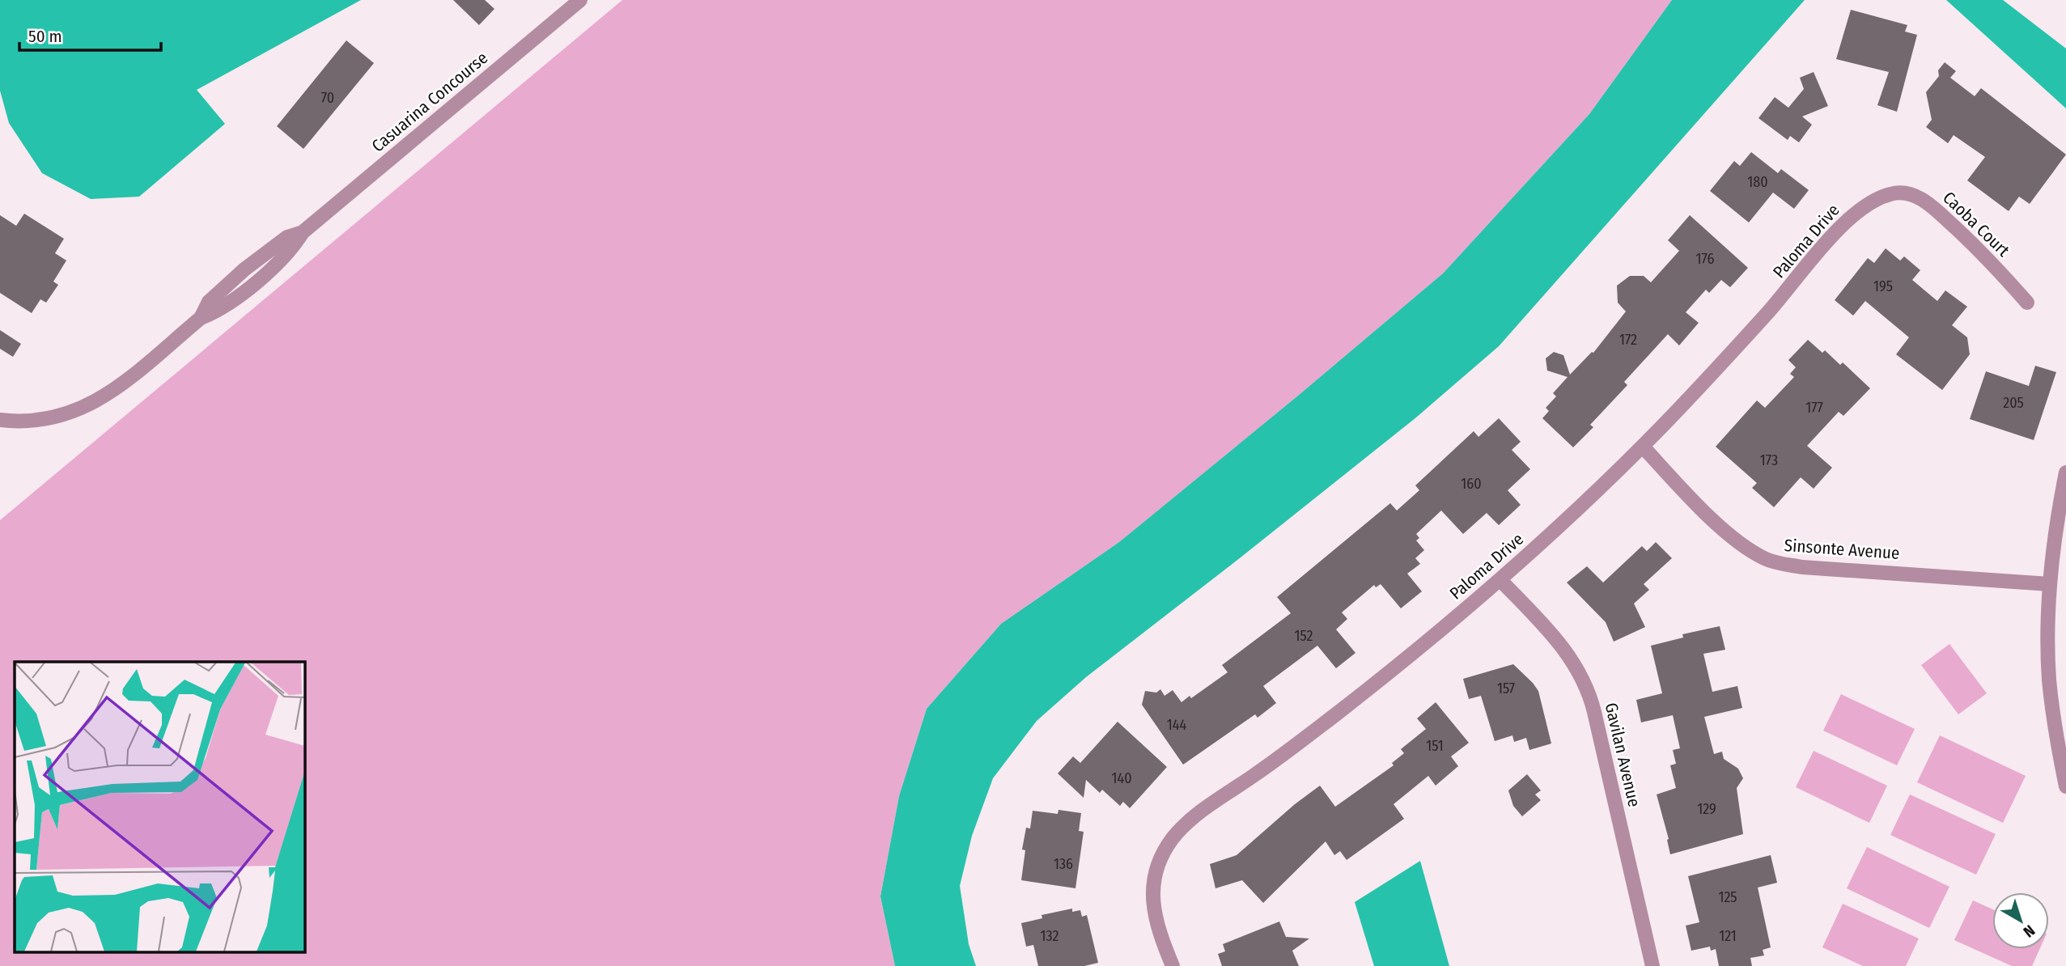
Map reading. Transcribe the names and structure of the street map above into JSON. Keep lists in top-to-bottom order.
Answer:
{
  "streets": {
    "street": [
      "Casuarina Concourse",
      "Caoba Court",
      "Paloma Drive",
      "Sinsonte Avenue",
      "Gavilan Avenue"
    ]
  },
  "crossings": [
    ["Caoba Court", "Paloma Drive"],
    ["Paloma Drive", "Sinsonte Avenue"],
    ["Paloma Drive", "Gavilan Avenue"]
  ],
  "house_numbers": [
    "70",
    "180",
    "176",
    "195",
    "172",
    "205",
    "177",
    "173",
    "160",
    "152",
    "157",
    "144",
    "151",
    "140",
    "129",
    "136",
    "125",
    "132",
    "121"
  ],
  "scale_bar": "50 m",
  "north": "bottom right"
}
